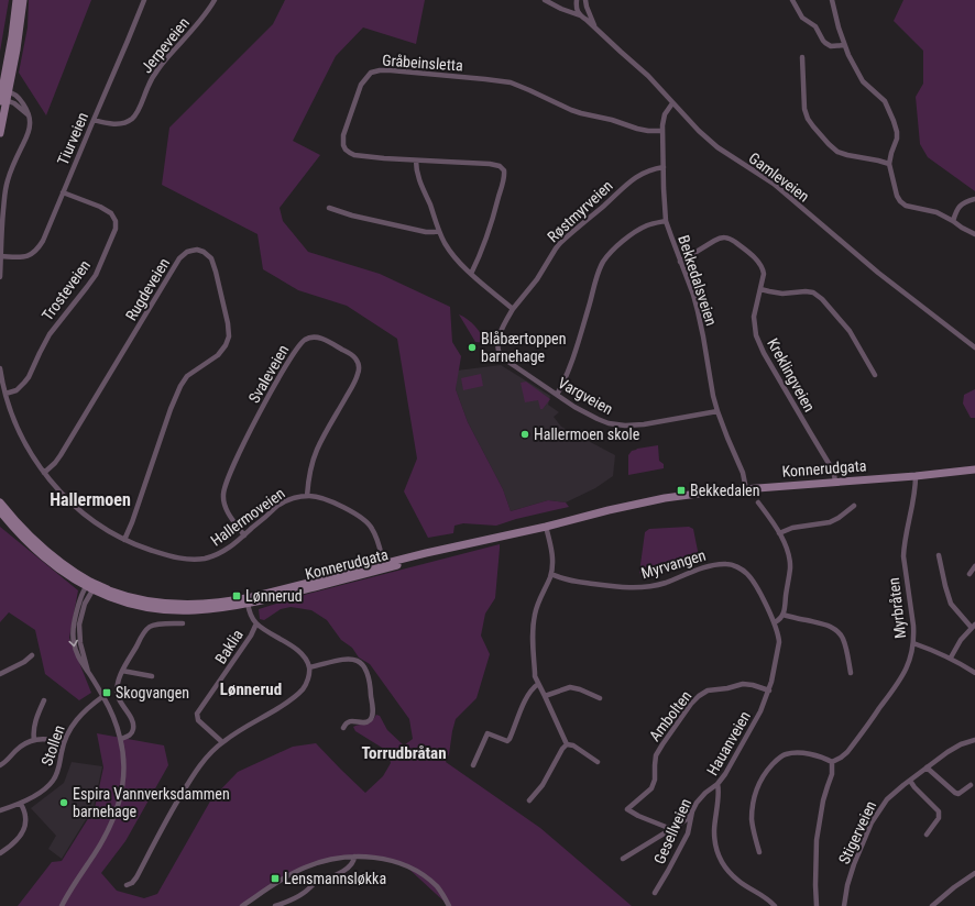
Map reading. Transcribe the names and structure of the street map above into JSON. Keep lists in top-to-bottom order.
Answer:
{
  "streets": {
    "main road": ["Konnerudgata"],
    "street": [
      "Jerpeveien",
      "Gråbeinsletta",
      "Tiurveien",
      "Gamleveien",
      "Røstmyrveien",
      "Bekkedalsveien",
      "Rugdeveien",
      "Trosteveien",
      "Svaleveien",
      "Kreklingveien",
      "Vargveien",
      "Hallermoveien",
      "Myrvangen",
      "Myrbråten",
      "Baklia",
      "Ambolten",
      "Hauanveien",
      "Stollen",
      "Gesellveien",
      "Stigerveien"
    ]
  },
  "crossings": [
    ["Jerpeveien", "Tiurveien"],
    ["Gråbeinsletta", "Bekkedalsveien"],
    ["Tiurveien", "Trosteveien"],
    ["Gamleveien", "Bekkedalsveien"],
    ["Røstmyrveien", "Bekkedalsveien"],
    ["Røstmyrveien", "Vargveien"],
    ["Bekkedalsveien", "Kreklingveien"],
    ["Bekkedalsveien", "Vargveien"],
    ["Bekkedalsveien", "Konnerudgata"],
    ["Rugdeveien", "Hallermoveien"],
    ["Trosteveien", "Hallermoveien"],
    ["Svaleveien", "Hallermoveien"],
    ["Kreklingveien", "Konnerudgata"],
    ["Konnerudgata", "Hallermoveien"],
    ["Konnerudgata", "Myrbråten"],
    ["Myrvangen", "Hauanveien"],
    ["Ambolten", "Hauanveien"],
    ["Hauanveien", "Gesellveien"]
  ],
  "districts": ["Hallermoen", "Lønnerud", "Torrudbråtan"],
  "places": {
    "other": ["Blåbærtoppen barnehage", "Hallermoen skole", "Espira Vannverksdammen barnehage"],
    "transit": [
      "Bekkedalen",
      "Lønnerud",
      "Skogvangen",
      "Lensmannsløkka"
    ]
  }
}
